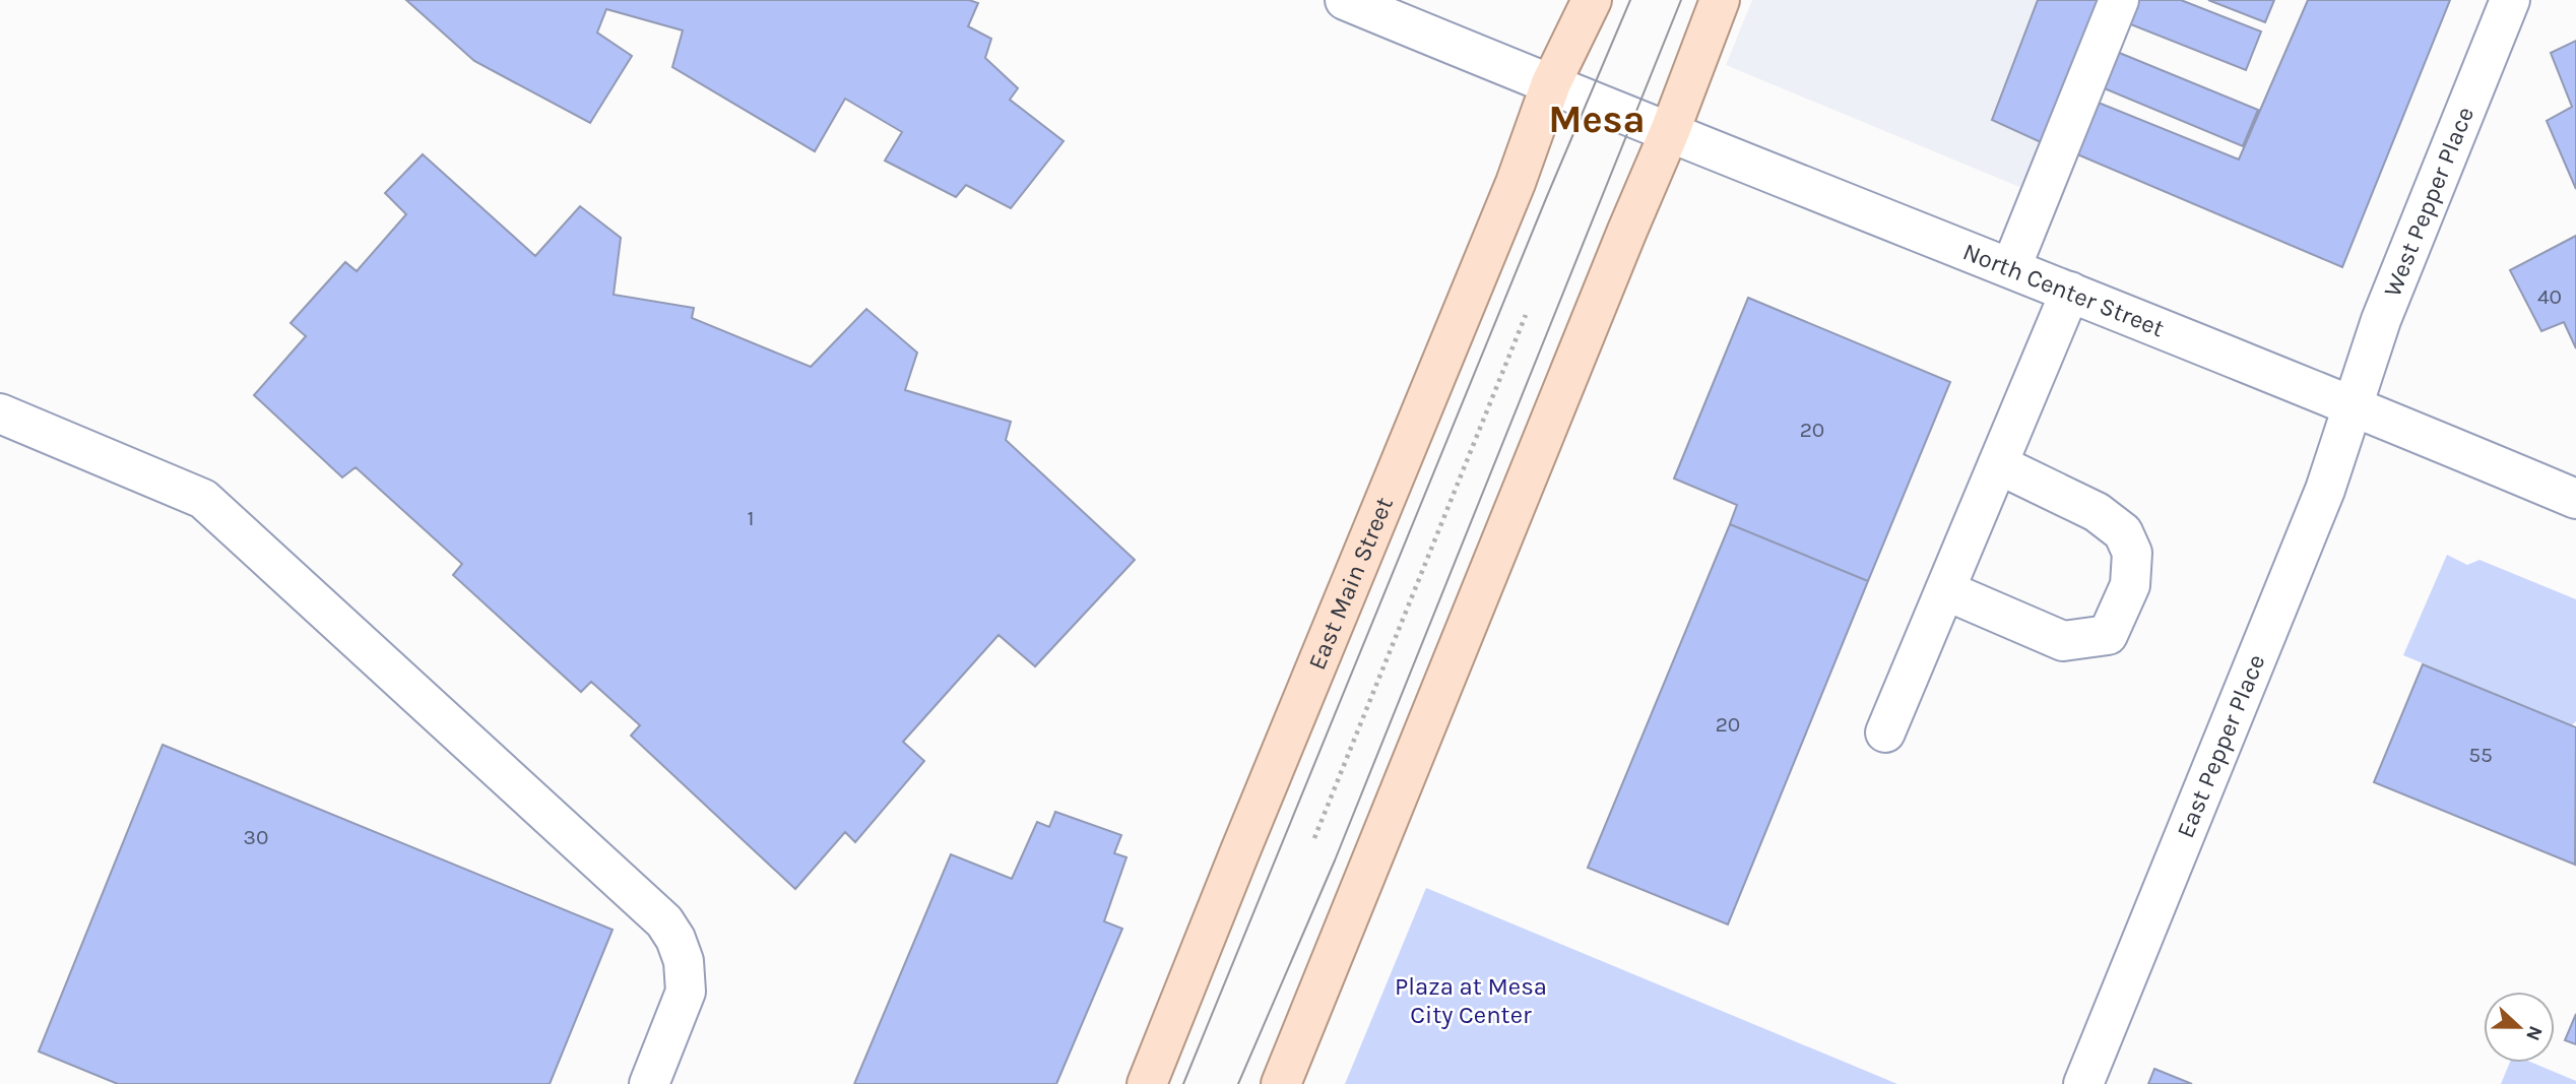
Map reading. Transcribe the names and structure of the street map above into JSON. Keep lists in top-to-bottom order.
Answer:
{
  "streets": {
    "main road": ["East Main Street"],
    "street": ["West Pepper Place", "North Center Street", "East Pepper Place"]
  },
  "crossings": [
    ["West Pepper Place", "North Center Street"],
    ["West Pepper Place", "East Pepper Place"],
    ["North Center Street", "East Main Street"],
    ["North Center Street", "East Pepper Place"]
  ],
  "districts": ["Mesa"],
  "parks": ["Plaza at Mesa City Center"],
  "house_numbers": [
    "40",
    "20",
    "1",
    "20",
    "55",
    "30"
  ],
  "north": "right"
}
